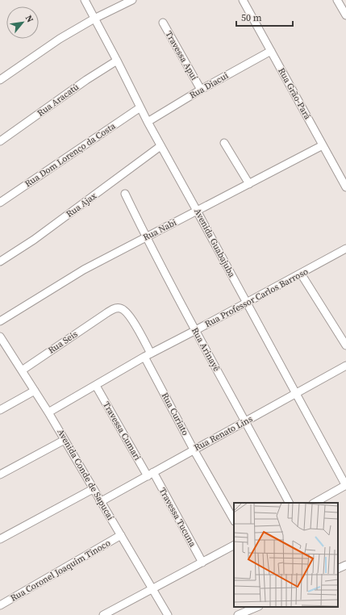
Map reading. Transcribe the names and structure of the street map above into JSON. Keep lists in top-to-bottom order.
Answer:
{
  "streets": {
    "street": [
      "Travessa Apuí",
      "Rua Diacui",
      "Rua Grão-Pará",
      "Rua Aracatú",
      "Rua Dom Lorenço da Costa",
      "Rua Ajax",
      "Rua Nabi",
      "Avenida Guabajuba",
      "Rua Professor Carlos Barroso",
      "Rua Seis",
      "Rua Arinayê",
      "Rua Curiato",
      "Travessa Cumari",
      "Rua Renato Lins",
      "Avenida Conde de Sapucaí",
      "Travessa Tucuna",
      "Rua Coronel Joaquim Tinoco"
    ]
  },
  "crossings": [
    ["Travessa Apuí", "Rua Diacui"],
    ["Rua Diacui", "Rua Grão-Pará"],
    ["Rua Diacui", "Avenida Guabajuba"],
    ["Rua Grão-Pará", "Rua Nabi"],
    ["Rua Aracatú", "Avenida Guabajuba"],
    ["Rua Dom Lorenço da Costa", "Avenida Guabajuba"],
    ["Rua Ajax", "Avenida Guabajuba"],
    ["Rua Nabi", "Avenida Guabajuba"],
    ["Rua Nabi", "Rua Arinayê"],
    ["Avenida Guabajuba", "Rua Professor Carlos Barroso"],
    ["Avenida Guabajuba", "Rua Renato Lins"],
    ["Rua Professor Carlos Barroso", "Rua Arinayê"],
    ["Rua Professor Carlos Barroso", "Rua Curiato"],
    ["Rua Professor Carlos Barroso", "Travessa Cumari"],
    ["Rua Professor Carlos Barroso", "Avenida Conde de Sapucaí"],
    ["Rua Seis", "Rua Curiato"],
    ["Rua Seis", "Avenida Conde de Sapucaí"],
    ["Rua Arinayê", "Rua Renato Lins"],
    ["Rua Curiato", "Rua Renato Lins"],
    ["Travessa Cumari", "Rua Renato Lins"],
    ["Travessa Cumari", "Travessa Tucuna"],
    ["Rua Renato Lins", "Avenida Conde de Sapucaí"],
    ["Rua Renato Lins", "Travessa Tucuna"],
    ["Avenida Conde de Sapucaí", "Rua Coronel Joaquim Tinoco"]
  ],
  "scale_bar": "50 m",
  "north": "top right"
}
